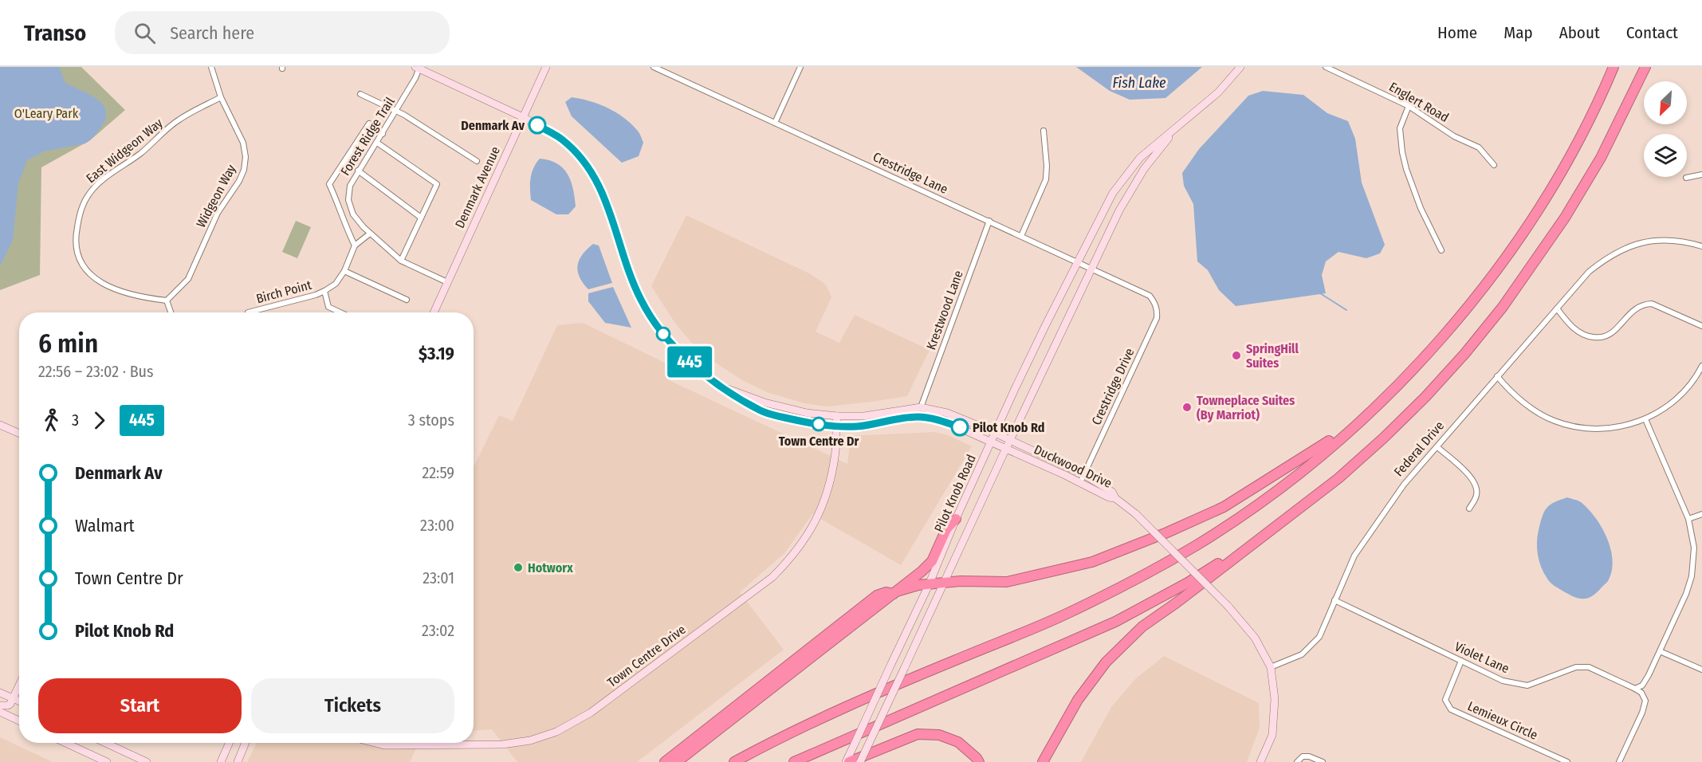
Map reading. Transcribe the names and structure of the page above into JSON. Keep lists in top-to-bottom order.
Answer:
{
  "streets": {
    "street": [
      "Englert Road",
      "Forest Ridge Trail",
      "East Widgeon Way",
      "Crestridge Lane",
      "Denmark Avenue",
      "Widgeon Way",
      "Birch Point",
      "Krestwood Lane",
      "Crestridge Drive",
      "Federal Drive",
      "Duckwood Drive",
      "Pilot Knob Road",
      "Town Centre Drive",
      "Violet Lane",
      "Lemieux Circle"
    ]
  },
  "crossings": [
    ["Forest Ridge Trail", "Denmark Avenue"],
    ["Forest Ridge Trail", "Birch Point"],
    ["Forest Ridge Trail", "Duckwood Drive"],
    ["East Widgeon Way", "Widgeon Way"],
    ["Crestridge Lane", "Krestwood Lane"],
    ["Crestridge Lane", "Crestridge Drive"],
    ["Crestridge Lane", "Pilot Knob Road"],
    ["Denmark Avenue", "Duckwood Drive"],
    ["Krestwood Lane", "Duckwood Drive"],
    ["Crestridge Drive", "Duckwood Drive"],
    ["Federal Drive", "Duckwood Drive"],
    ["Federal Drive", "Violet Lane"],
    ["Duckwood Drive", "Pilot Knob Road"],
    ["Duckwood Drive", "Town Centre Drive"],
    ["Violet Lane", "Lemieux Circle"]
  ],
  "water": ["Fish Lake"],
  "parks": ["O'Leary Park"],
  "places": [
    "Denmark Av",
    "SpringHill Suites",
    "Towneplace Suites (By Marriot)",
    "Town Centre Dr",
    "Pilot Knob Rd",
    "Hotworx"
  ],
  "lines": ["bus line 445"],
  "north": "bottom left",
  "page": {
    "header": "Transo",
    "search": "Search here",
    "nav": [
      "Home",
      "Map",
      "About",
      "Contact"
    ],
    "on_map": "445",
    "heading": ["6 min", "22:56 – 23:02 · Bus", "$3.19"],
    "legs": ["3", "445", "3 stops"],
    "list": [
      {
        "name": "Denmark Av",
        "value": "22:59"
      },
      {
        "name": "Walmart",
        "value": "23:00"
      },
      {
        "name": "Town Centre Dr",
        "value": "23:01"
      },
      {
        "name": "Pilot Knob Rd",
        "value": "23:02"
      }
    ],
    "buttons": ["Start", "Tickets"]
  }
}
